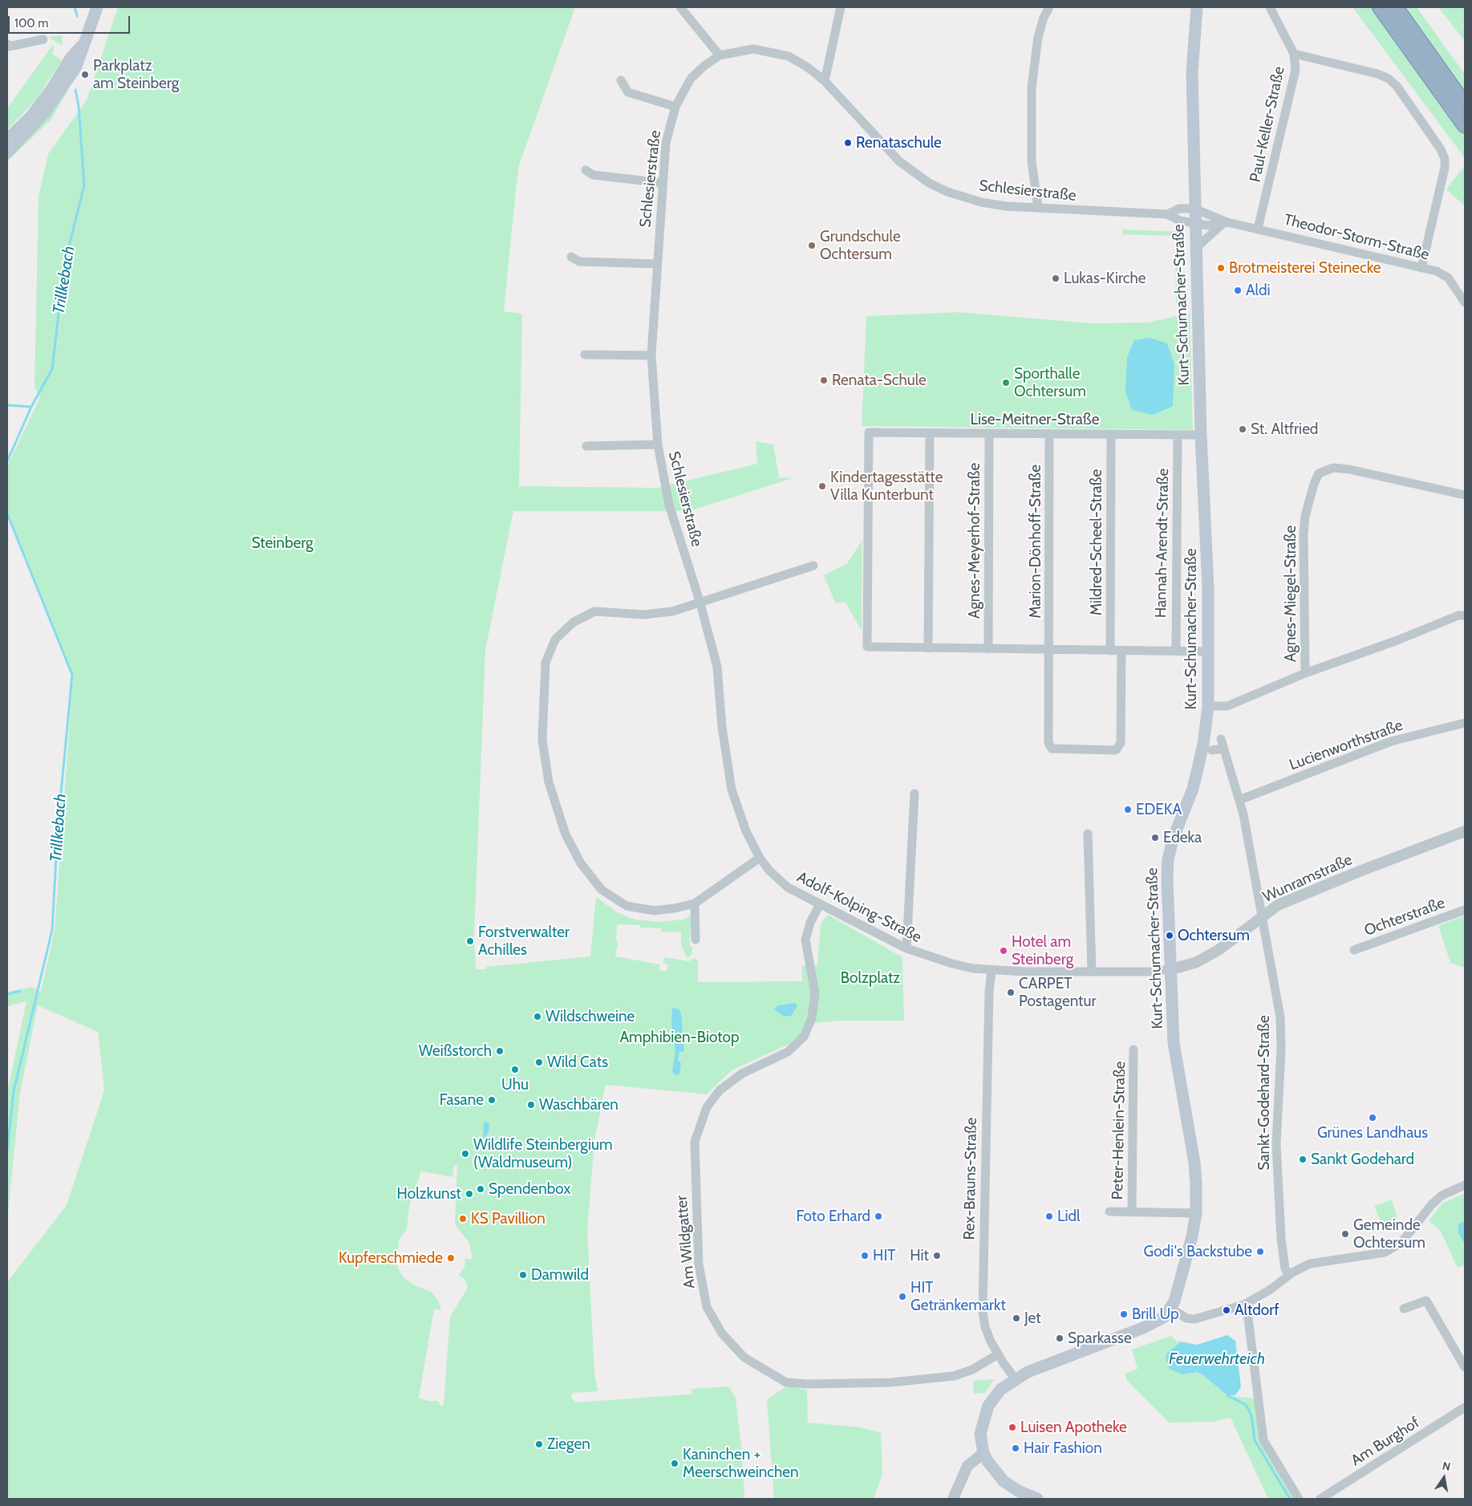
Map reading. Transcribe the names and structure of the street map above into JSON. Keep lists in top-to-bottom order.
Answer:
{
  "streets": {
    "main road": ["Kurt-Schumacher-Straße"],
    "street": [
      "Paul-Keller-Straße",
      "Schlesierstraße",
      "Theodor-Storm-Straße",
      "Lise-Meitner-Straße",
      "Agnes-Meyerhof-Straße",
      "Marion-Dönhoff-Straße",
      "Mildred-Scheel-Straße",
      "Hannah-Arendt-Straße",
      "Agnes-Miegel-Straße",
      "Lucienworthstraße",
      "Wunramstraße",
      "Adolf-Kolping-Straße",
      "Ochterstraße",
      "Sankt-Godehard-Straße",
      "Peter-Henlein-Straße",
      "Rex-Brauns-Straße",
      "Am Wildgatter",
      "Am Burghof"
    ]
  },
  "crossings": [
    ["Paul-Keller-Straße", "Theodor-Storm-Straße"],
    ["Schlesierstraße", "Theodor-Storm-Straße"],
    ["Schlesierstraße", "Kurt-Schumacher-Straße"],
    ["Schlesierstraße", "Adolf-Kolping-Straße"],
    ["Theodor-Storm-Straße", "Kurt-Schumacher-Straße"],
    ["Kurt-Schumacher-Straße", "Lise-Meitner-Straße"],
    ["Kurt-Schumacher-Straße", "Wunramstraße"],
    ["Kurt-Schumacher-Straße", "Adolf-Kolping-Straße"],
    ["Kurt-Schumacher-Straße", "Peter-Henlein-Straße"],
    ["Lise-Meitner-Straße", "Agnes-Meyerhof-Straße"],
    ["Lise-Meitner-Straße", "Marion-Dönhoff-Straße"],
    ["Lise-Meitner-Straße", "Mildred-Scheel-Straße"],
    ["Lise-Meitner-Straße", "Hannah-Arendt-Straße"],
    ["Lucienworthstraße", "Sankt-Godehard-Straße"],
    ["Wunramstraße", "Adolf-Kolping-Straße"],
    ["Wunramstraße", "Sankt-Godehard-Straße"],
    ["Adolf-Kolping-Straße", "Rex-Brauns-Straße"],
    ["Adolf-Kolping-Straße", "Am Wildgatter"],
    ["Rex-Brauns-Straße", "Am Wildgatter"]
  ],
  "water": ["Trillkebach", "Feuerwehrteich"],
  "parks": ["Steinberg", "Bolzplatz", "Amphibien-Biotop"],
  "places": [
    "Parkplatz am Steinberg",
    "Renataschule",
    "Grundschule Ochtersum",
    "Brotmeisterei Steinecke",
    "Lukas-Kirche",
    "Aldi",
    "Renata-Schule",
    "Sporthalle Ochtersum",
    "St. Altfried",
    "Kindertagesstätte Villa Kunterbunt",
    "EDEKA",
    "Edeka",
    "Ochtersum",
    "Forstverwalter Achilles",
    "Hotel am Steinberg",
    "CARPET Postagentur",
    "Wildschweine",
    "Weißstorch",
    "Wild Cats",
    "Uhu",
    "Fasane",
    "Waschbären",
    "Grünes Landhaus",
    "Wildlife Steinbergium (Waldmuseum)",
    "Sankt Godehard",
    "Spendenbox",
    "Holzkunst",
    "Foto Erhard",
    "Lidl",
    "KS Pavillion",
    "Gemeinde Ochtersum",
    "Godi's Backstube",
    "HIT",
    "Hit",
    "Kupferschmiede",
    "Damwild",
    "HIT Getränkemarkt",
    "Altdorf",
    "Brill Up",
    "Jet",
    "Sparkasse",
    "Luisen Apotheke",
    "Ziegen",
    "Hair Fashion",
    "Kaninchen + Meerschweinchen"
  ],
  "scale_bar": "100 m",
  "north": "top"
}
